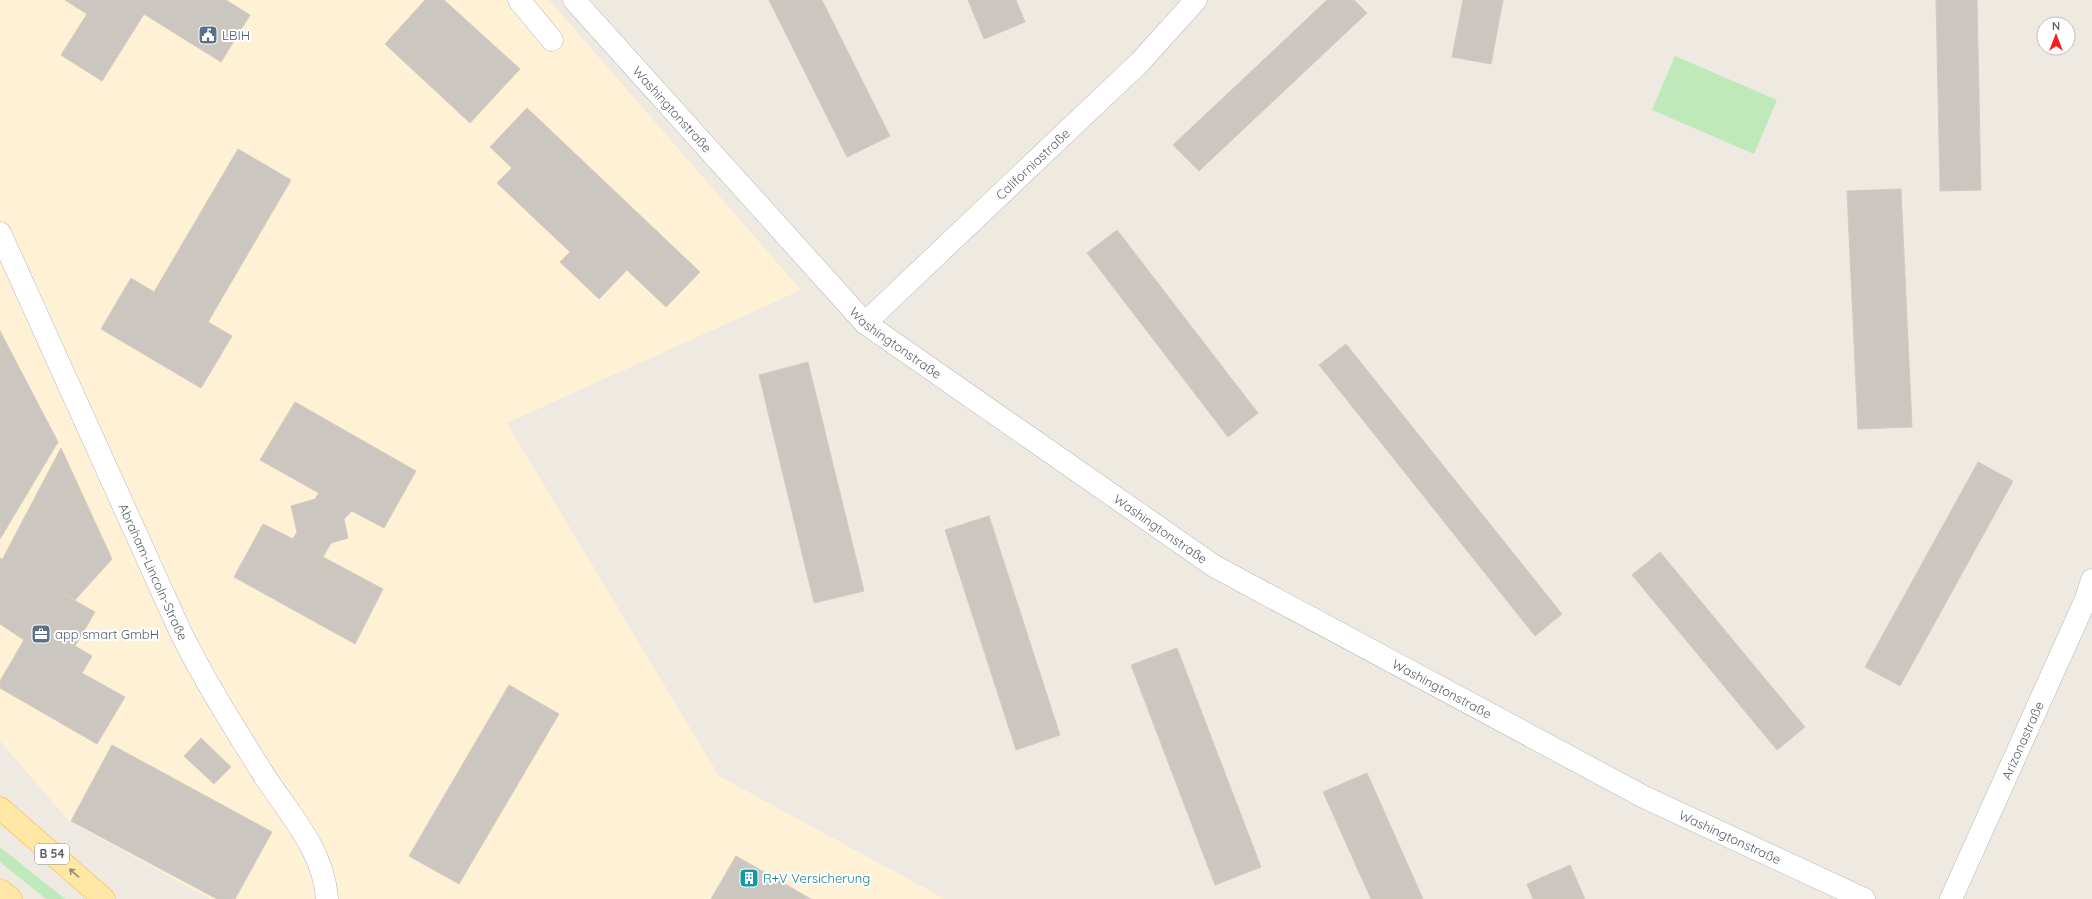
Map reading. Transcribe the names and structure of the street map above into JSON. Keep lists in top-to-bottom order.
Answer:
{
  "streets": {
    "main road": ["B 54"],
    "street": [
      "Washingtonstraße",
      "Californiastraße",
      "Abraham-Lincoln-Straße",
      "Arizonastraße"
    ]
  },
  "crossings": [
    ["Washingtonstraße", "Californiastraße"]
  ],
  "places": {
    "public building": ["LBIH"],
    "office": ["app smart GmbH"],
    "building": ["R+V Versicherung"]
  },
  "north": "top"
}
